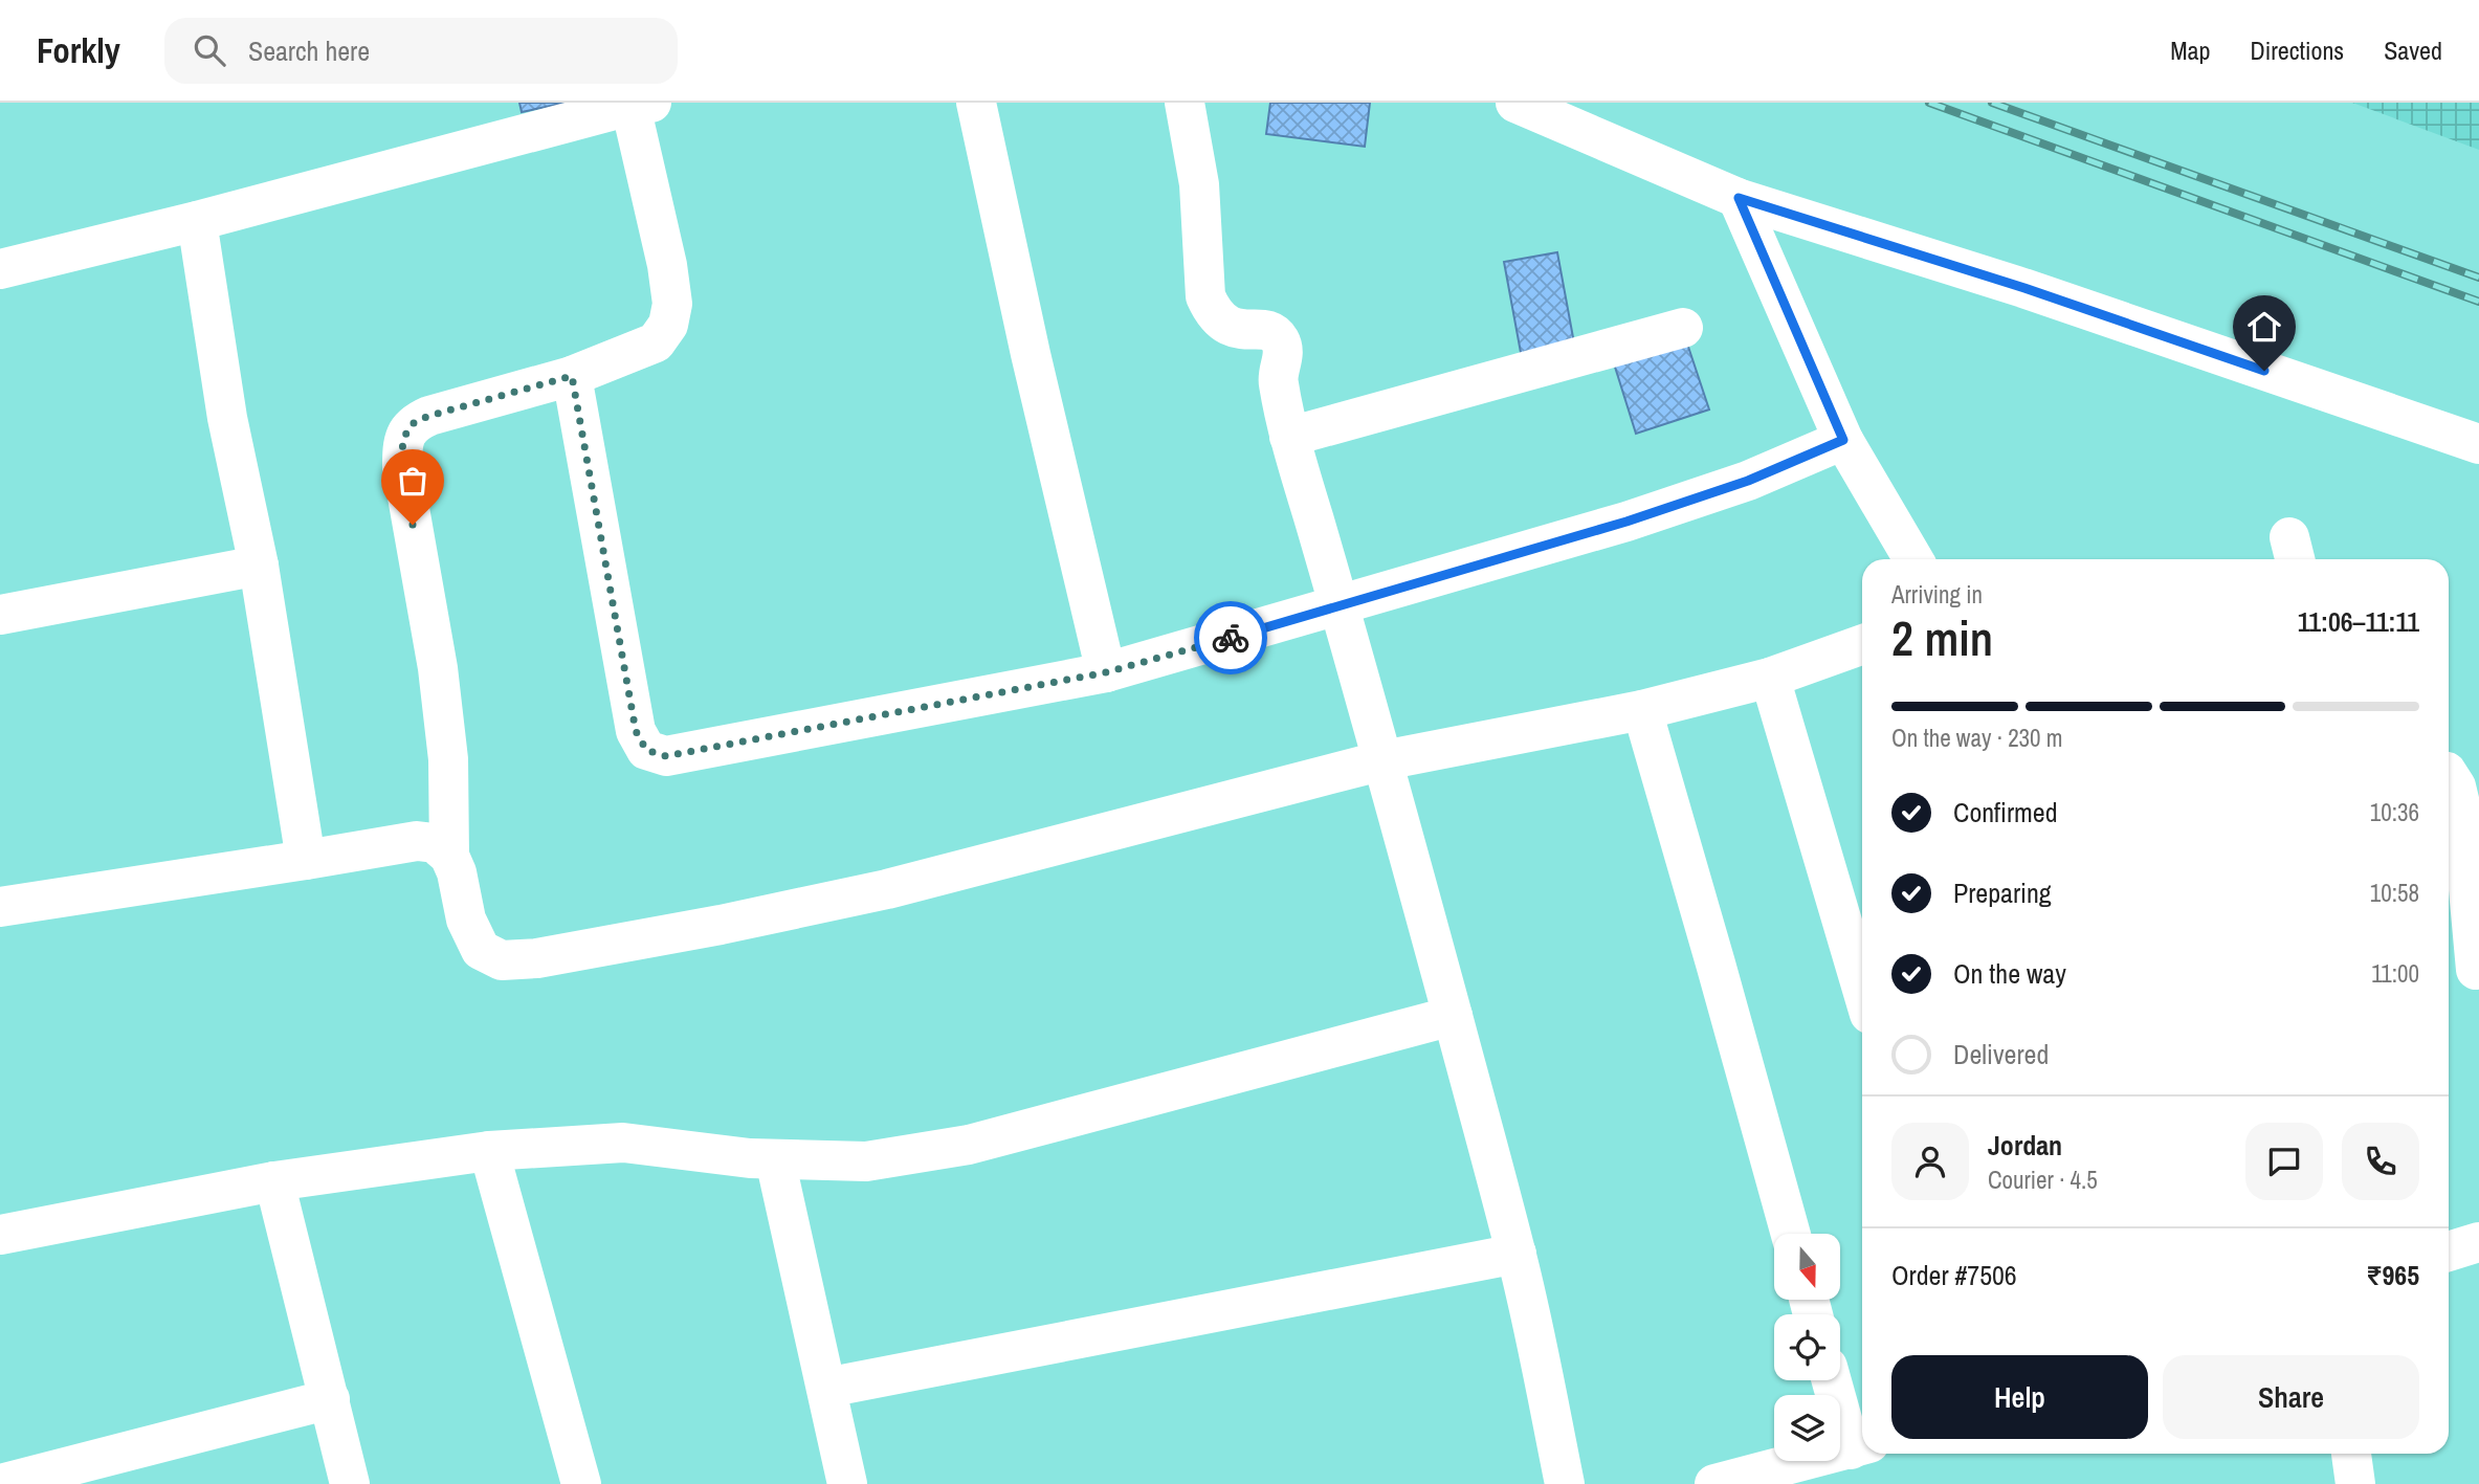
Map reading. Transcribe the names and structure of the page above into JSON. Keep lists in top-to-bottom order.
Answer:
{
  "north": "bottom",
  "page": {
    "header": "Forkly",
    "search": "Search here",
    "nav": ["Map", "Directions", "Saved"],
    "heading": ["2 min", "Arriving in", "11:06–11:11"],
    "panel": [
      "Jordan",
      "Courier · 4.5",
      "Order #7506",
      "₹965"
    ],
    "bar": "On the way · 230 m",
    "list": [
      ["Confirmed", "10:36"],
      ["Preparing", "10:58"],
      ["On the way", "11:00"],
      "Delivered"
    ],
    "buttons": ["Help", "Share"]
  }
}
